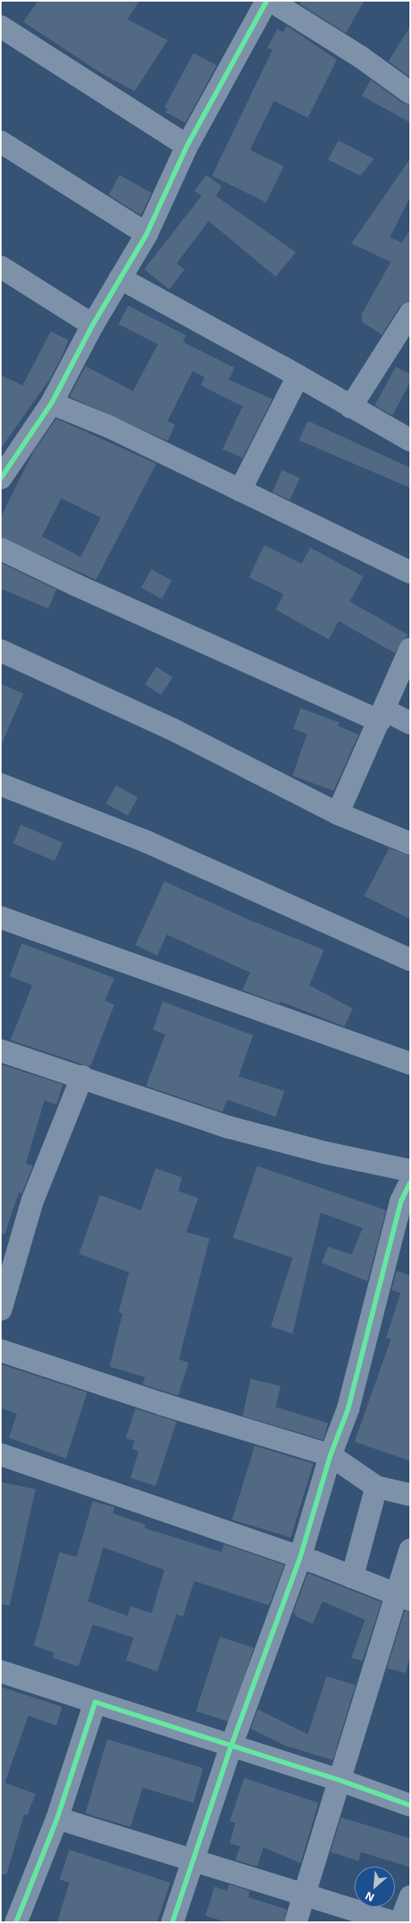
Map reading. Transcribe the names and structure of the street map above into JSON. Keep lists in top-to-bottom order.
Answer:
{
  "north": "bottom left"
}
